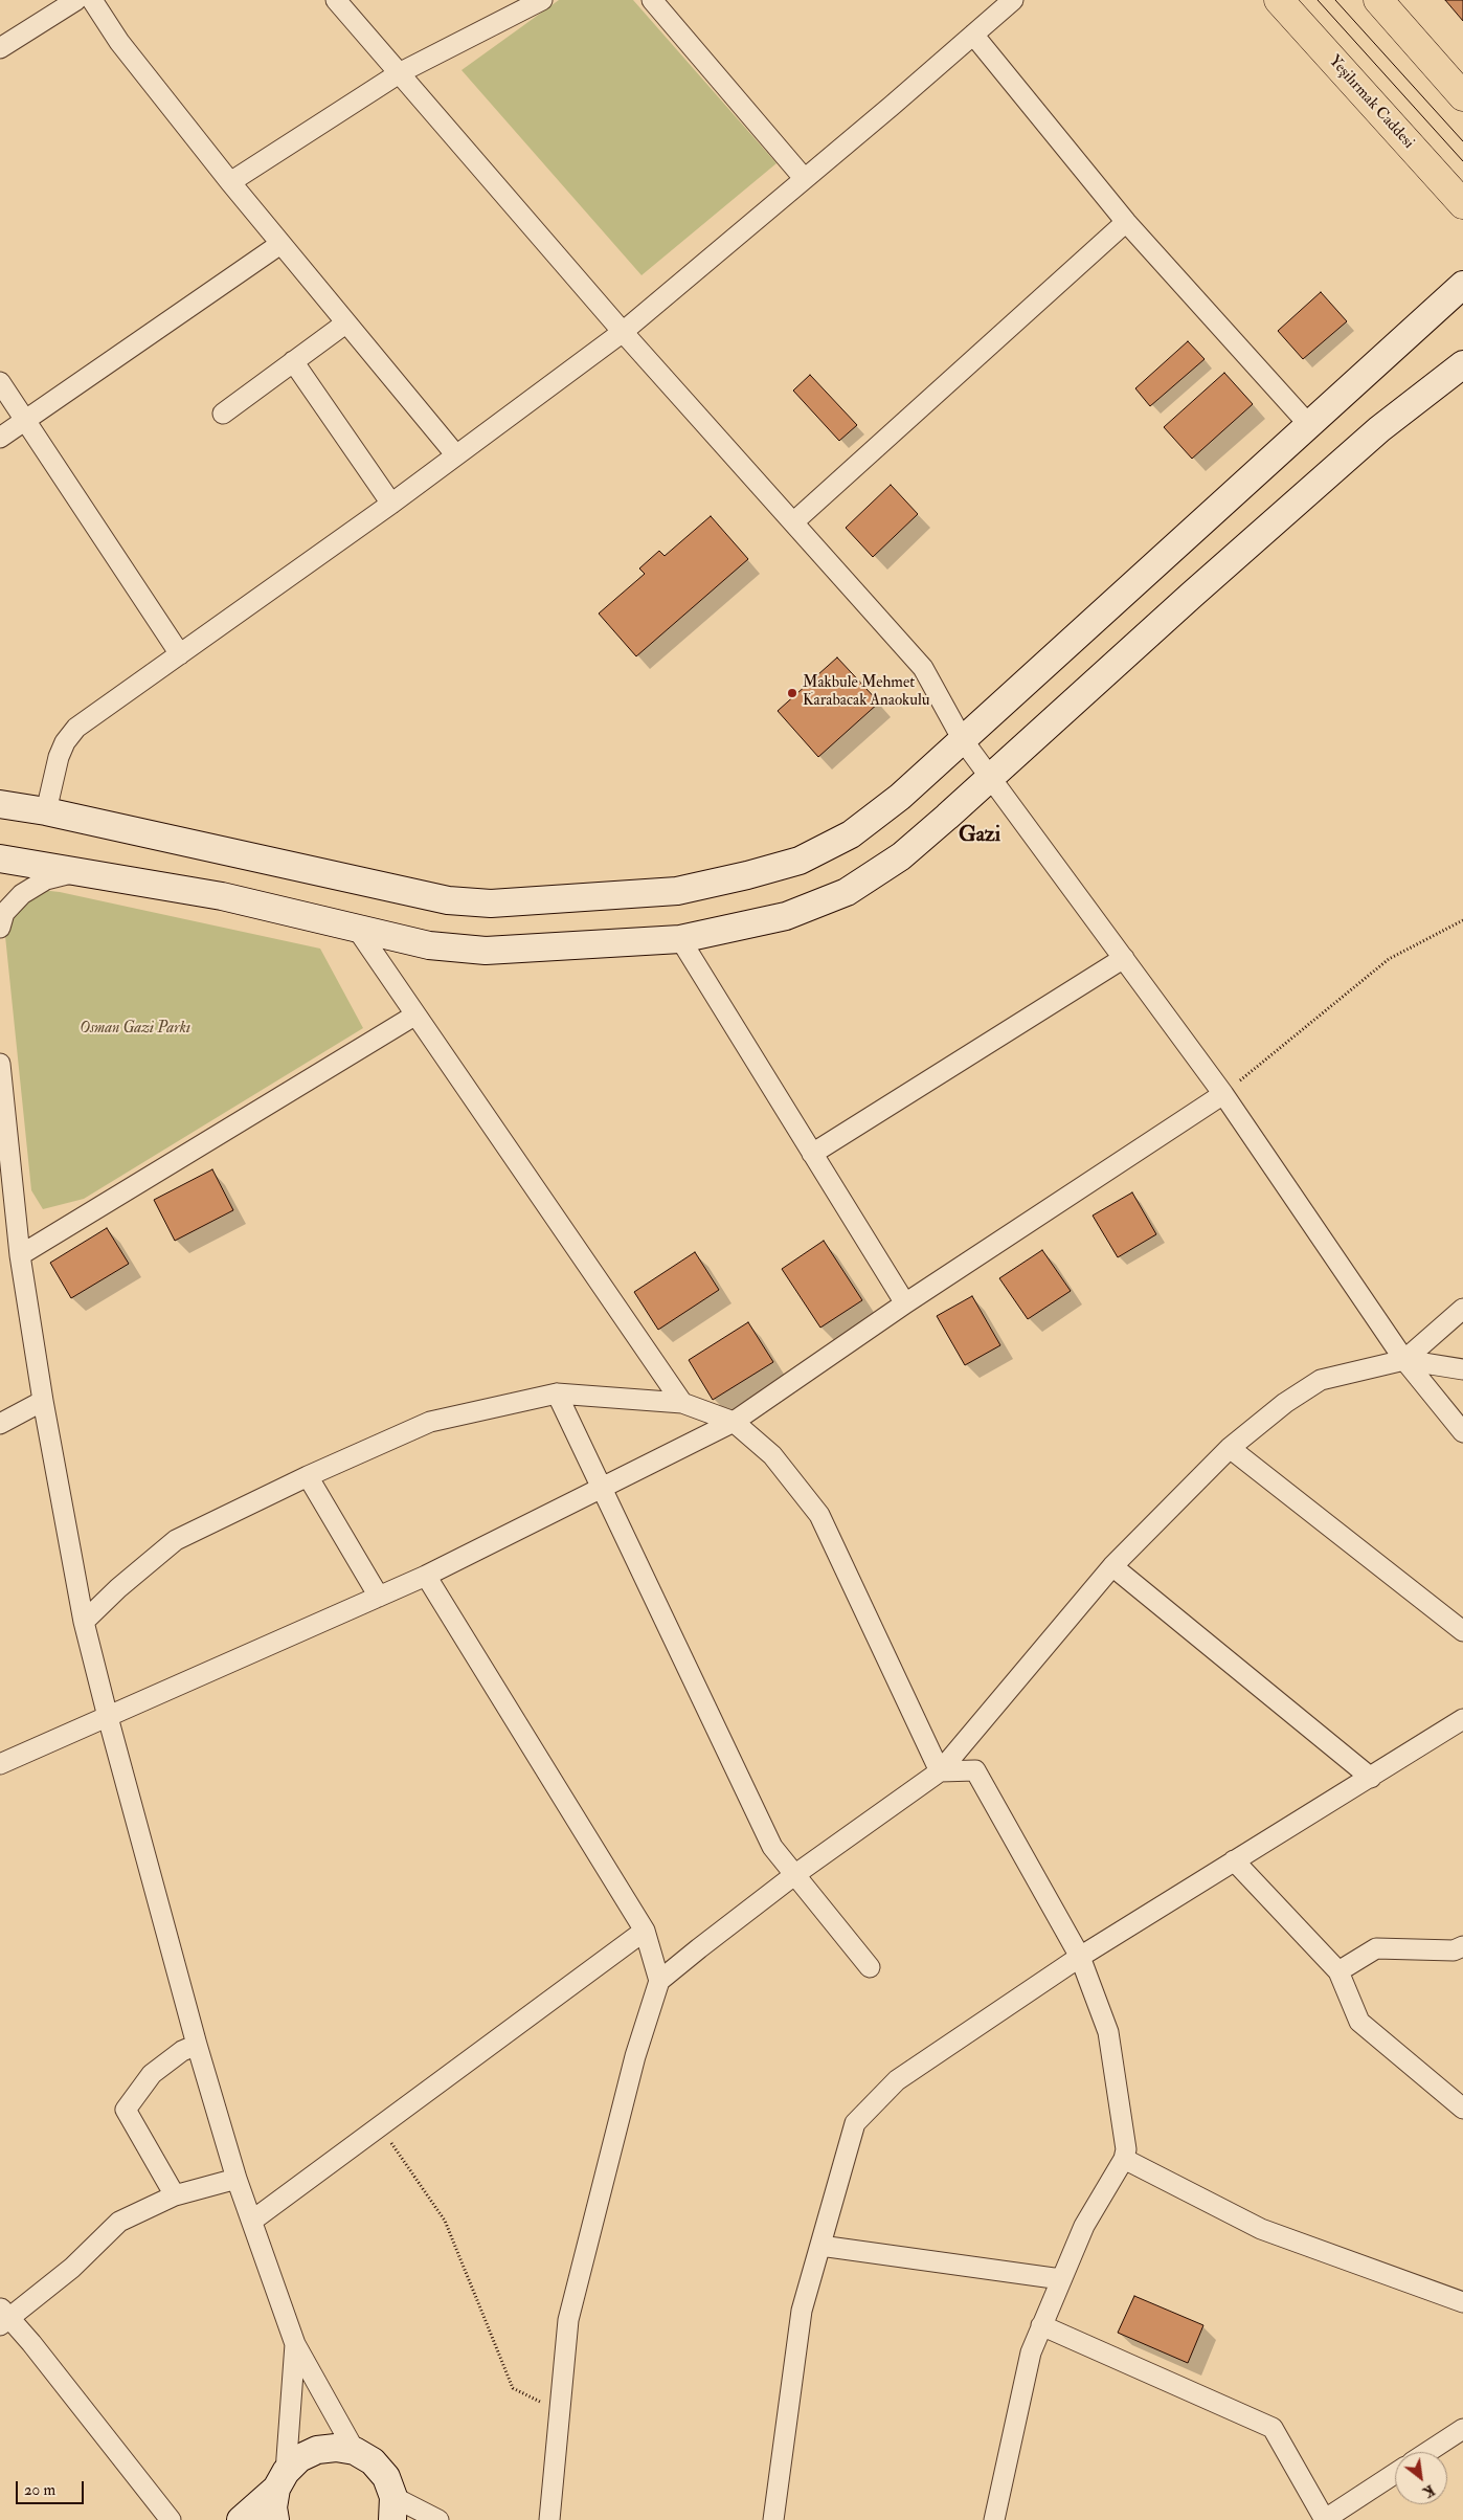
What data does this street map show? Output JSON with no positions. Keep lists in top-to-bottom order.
{
  "streets": {
    "main road": ["Yeşilırmak Caddesi"]
  },
  "districts": ["Gazi"],
  "parks": ["Osman Gazi Parkı"],
  "places": ["Makbule Mehmet Karabacak Anaokulu"],
  "scale_bar": "20 m",
  "north": "bottom right"
}
